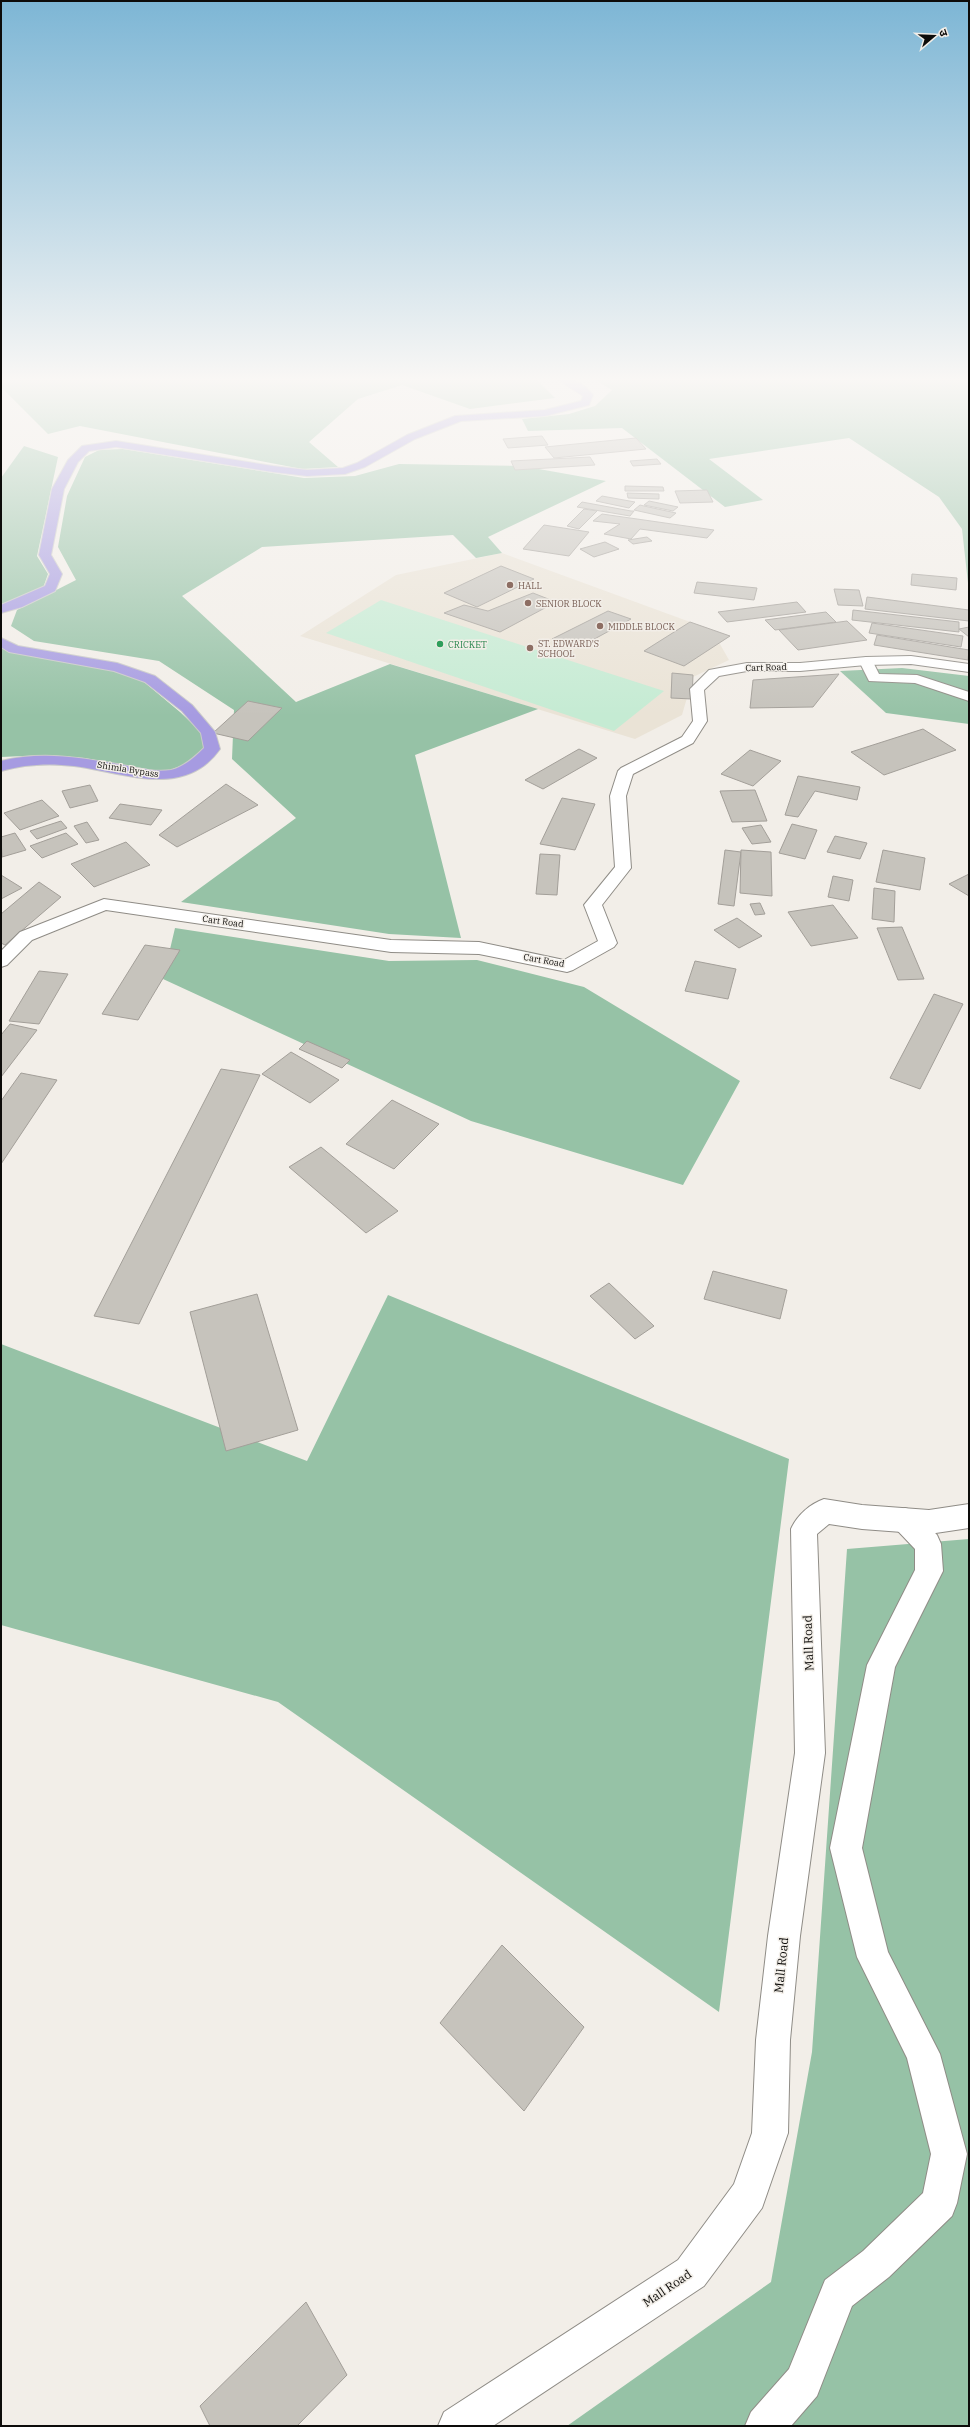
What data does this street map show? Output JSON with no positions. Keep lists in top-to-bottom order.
{
  "streets": {
    "highway": ["Shimla Bypass"],
    "main road": ["Cart Road", "Mall Road"]
  },
  "places": [
    "HALL",
    "SENIOR BLOCK",
    "MIDDLE BLOCK",
    "CRICKET",
    "ST. EDWARD'S SCHOOL"
  ],
  "north": "right"
}
